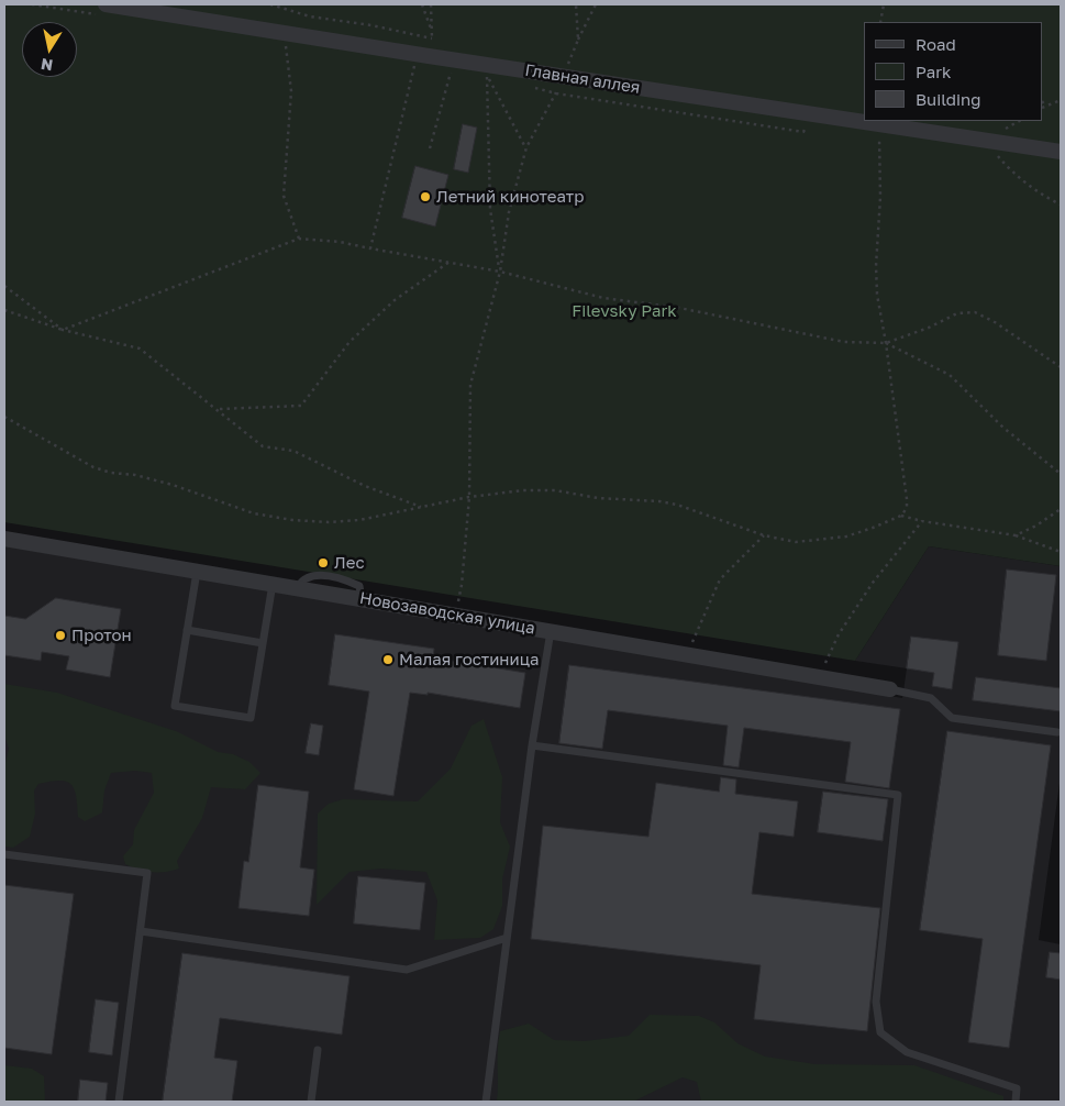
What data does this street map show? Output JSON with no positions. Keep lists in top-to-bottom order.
{
  "streets": {
    "street": ["Главная аллея", "Новозаводская улица"]
  },
  "parks": ["Filevsky Park"],
  "places": [
    "Летний кинотеатр",
    "Лес",
    "Протон",
    "Малая гостиница"
  ],
  "legend": ["Road", "Park", "Building"],
  "north": "bottom"
}
